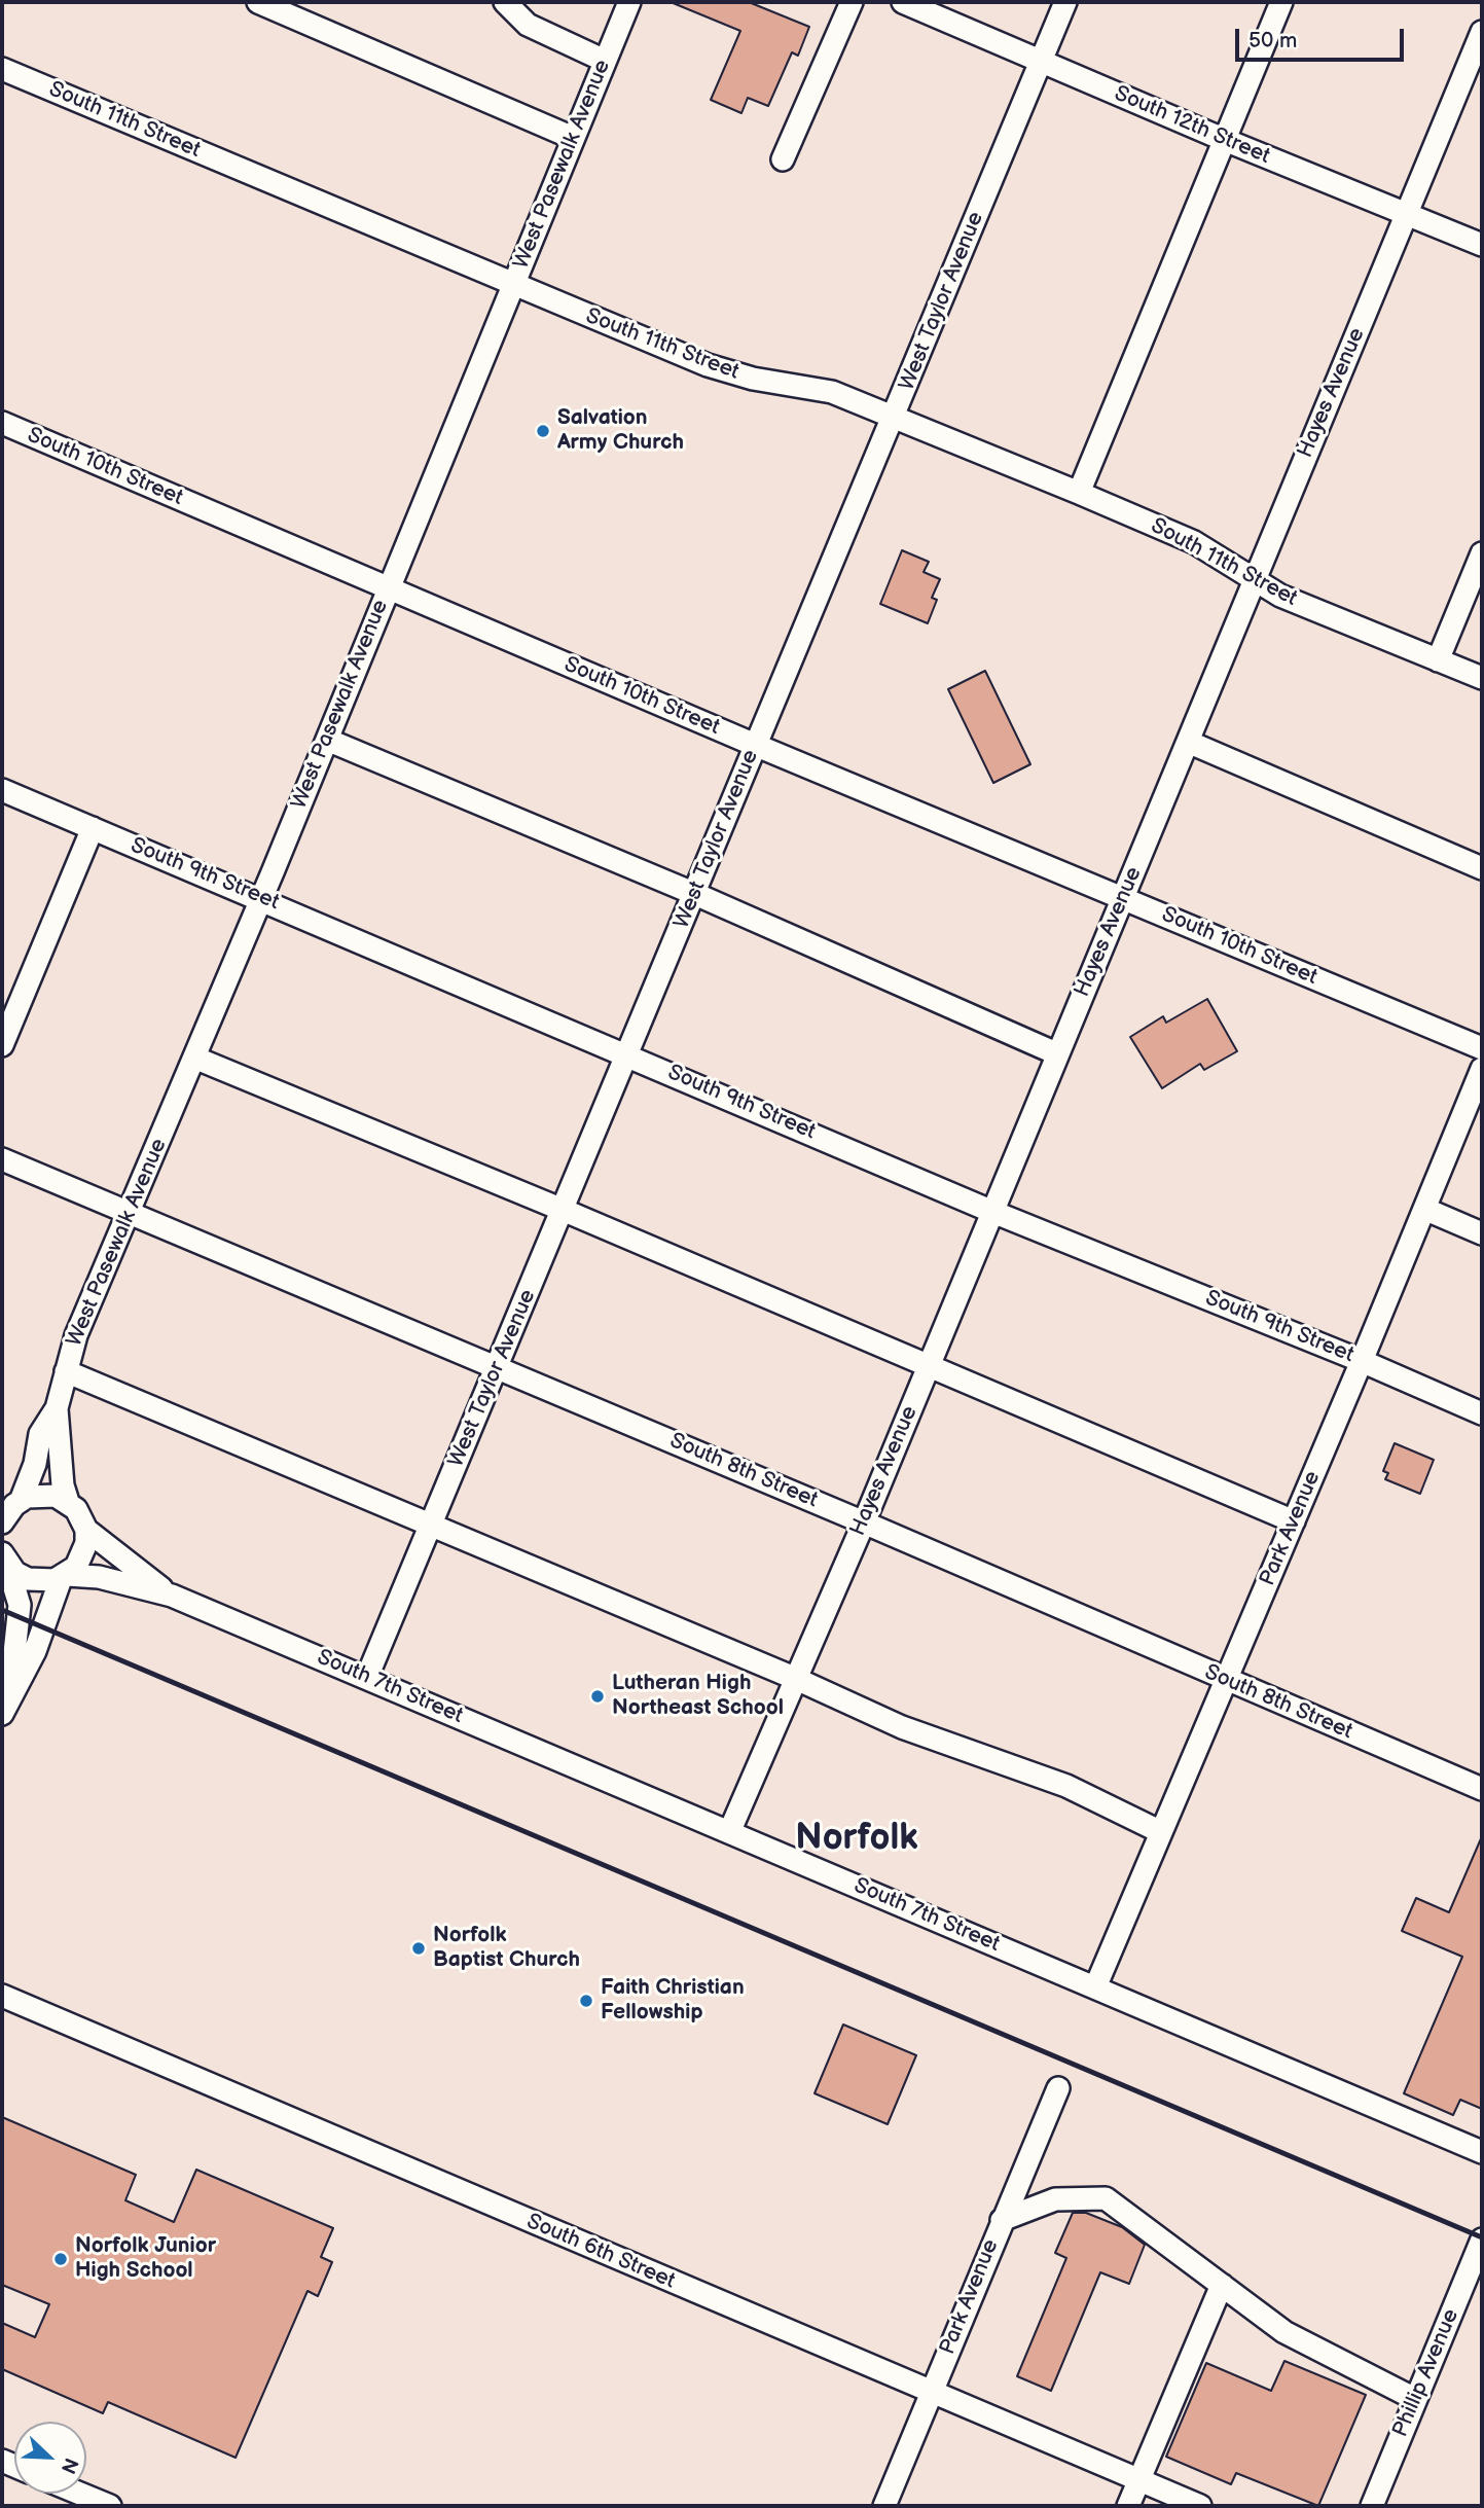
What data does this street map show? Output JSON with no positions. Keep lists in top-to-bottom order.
{
  "streets": {
    "street": [
      "South 11th Street",
      "South 12th Street",
      "West Pasewalk Avenue",
      "West Taylor Avenue",
      "Hayes Avenue",
      "South 10th Street",
      "South 9th Street",
      "South 8th Street",
      "Park Avenue",
      "South 7th Street",
      "South 6th Street",
      "Phillip Avenue"
    ]
  },
  "crossings": [
    ["South 11th Street", "West Pasewalk Avenue"],
    ["South 11th Street", "West Taylor Avenue"],
    ["South 11th Street", "Hayes Avenue"],
    ["South 12th Street", "West Taylor Avenue"],
    ["South 12th Street", "Hayes Avenue"],
    ["West Pasewalk Avenue", "South 10th Street"],
    ["West Pasewalk Avenue", "South 9th Street"],
    ["West Pasewalk Avenue", "South 8th Street"],
    ["West Pasewalk Avenue", "South 7th Street"],
    ["West Taylor Avenue", "South 10th Street"],
    ["West Taylor Avenue", "South 9th Street"],
    ["West Taylor Avenue", "South 8th Street"],
    ["West Taylor Avenue", "South 7th Street"],
    ["Hayes Avenue", "South 10th Street"],
    ["Hayes Avenue", "South 9th Street"],
    ["Hayes Avenue", "South 8th Street"],
    ["Hayes Avenue", "South 7th Street"],
    ["South 9th Street", "Park Avenue"],
    ["South 8th Street", "Park Avenue"],
    ["Park Avenue", "South 7th Street"],
    ["Park Avenue", "South 6th Street"]
  ],
  "districts": ["Norfolk"],
  "places": [
    "Salvation Army Church",
    "Lutheran High Northeast School",
    "Norfolk Baptist Church",
    "Faith Christian Fellowship",
    "Norfolk Junior High School"
  ],
  "scale_bar": "50 m",
  "north": "bottom right"
}
